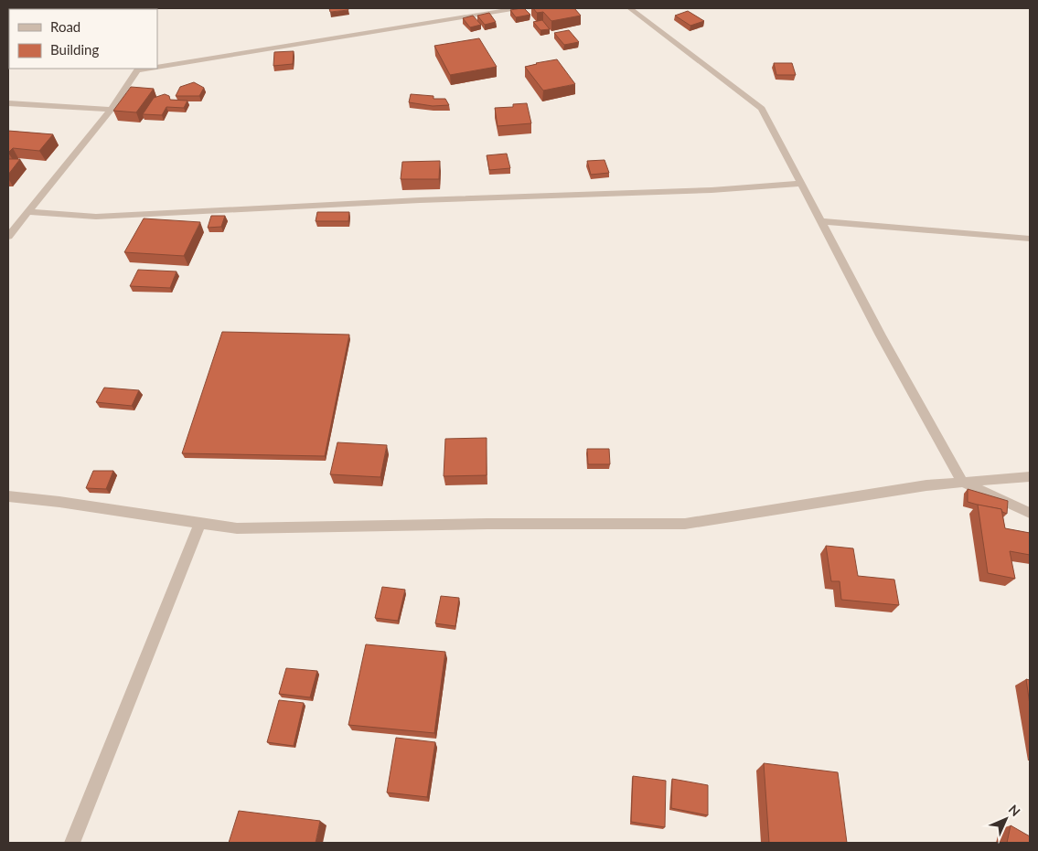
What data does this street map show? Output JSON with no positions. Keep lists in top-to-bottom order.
{
  "legend": ["Road", "Building"],
  "north": "top right"
}
